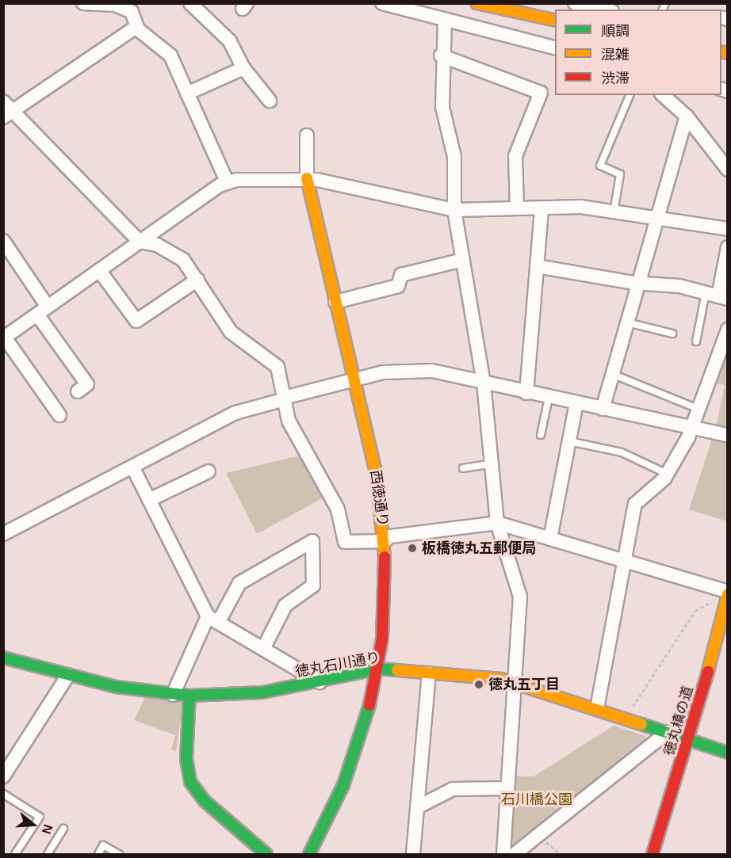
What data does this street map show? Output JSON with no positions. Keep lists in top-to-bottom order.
{
  "streets": {
    "main road": ["西徳通り", "徳丸石川通り", "徳丸槙の道"]
  },
  "crossings": [
    ["西徳通り", "徳丸石川通り"],
    ["徳丸石川通り", "徳丸槙の道"]
  ],
  "parks": ["石川橋公園"],
  "places": ["板橋徳丸五郵便局", "徳丸五丁目"],
  "legend": ["順調", "混雑", "渋滞"],
  "north": "right"
}
